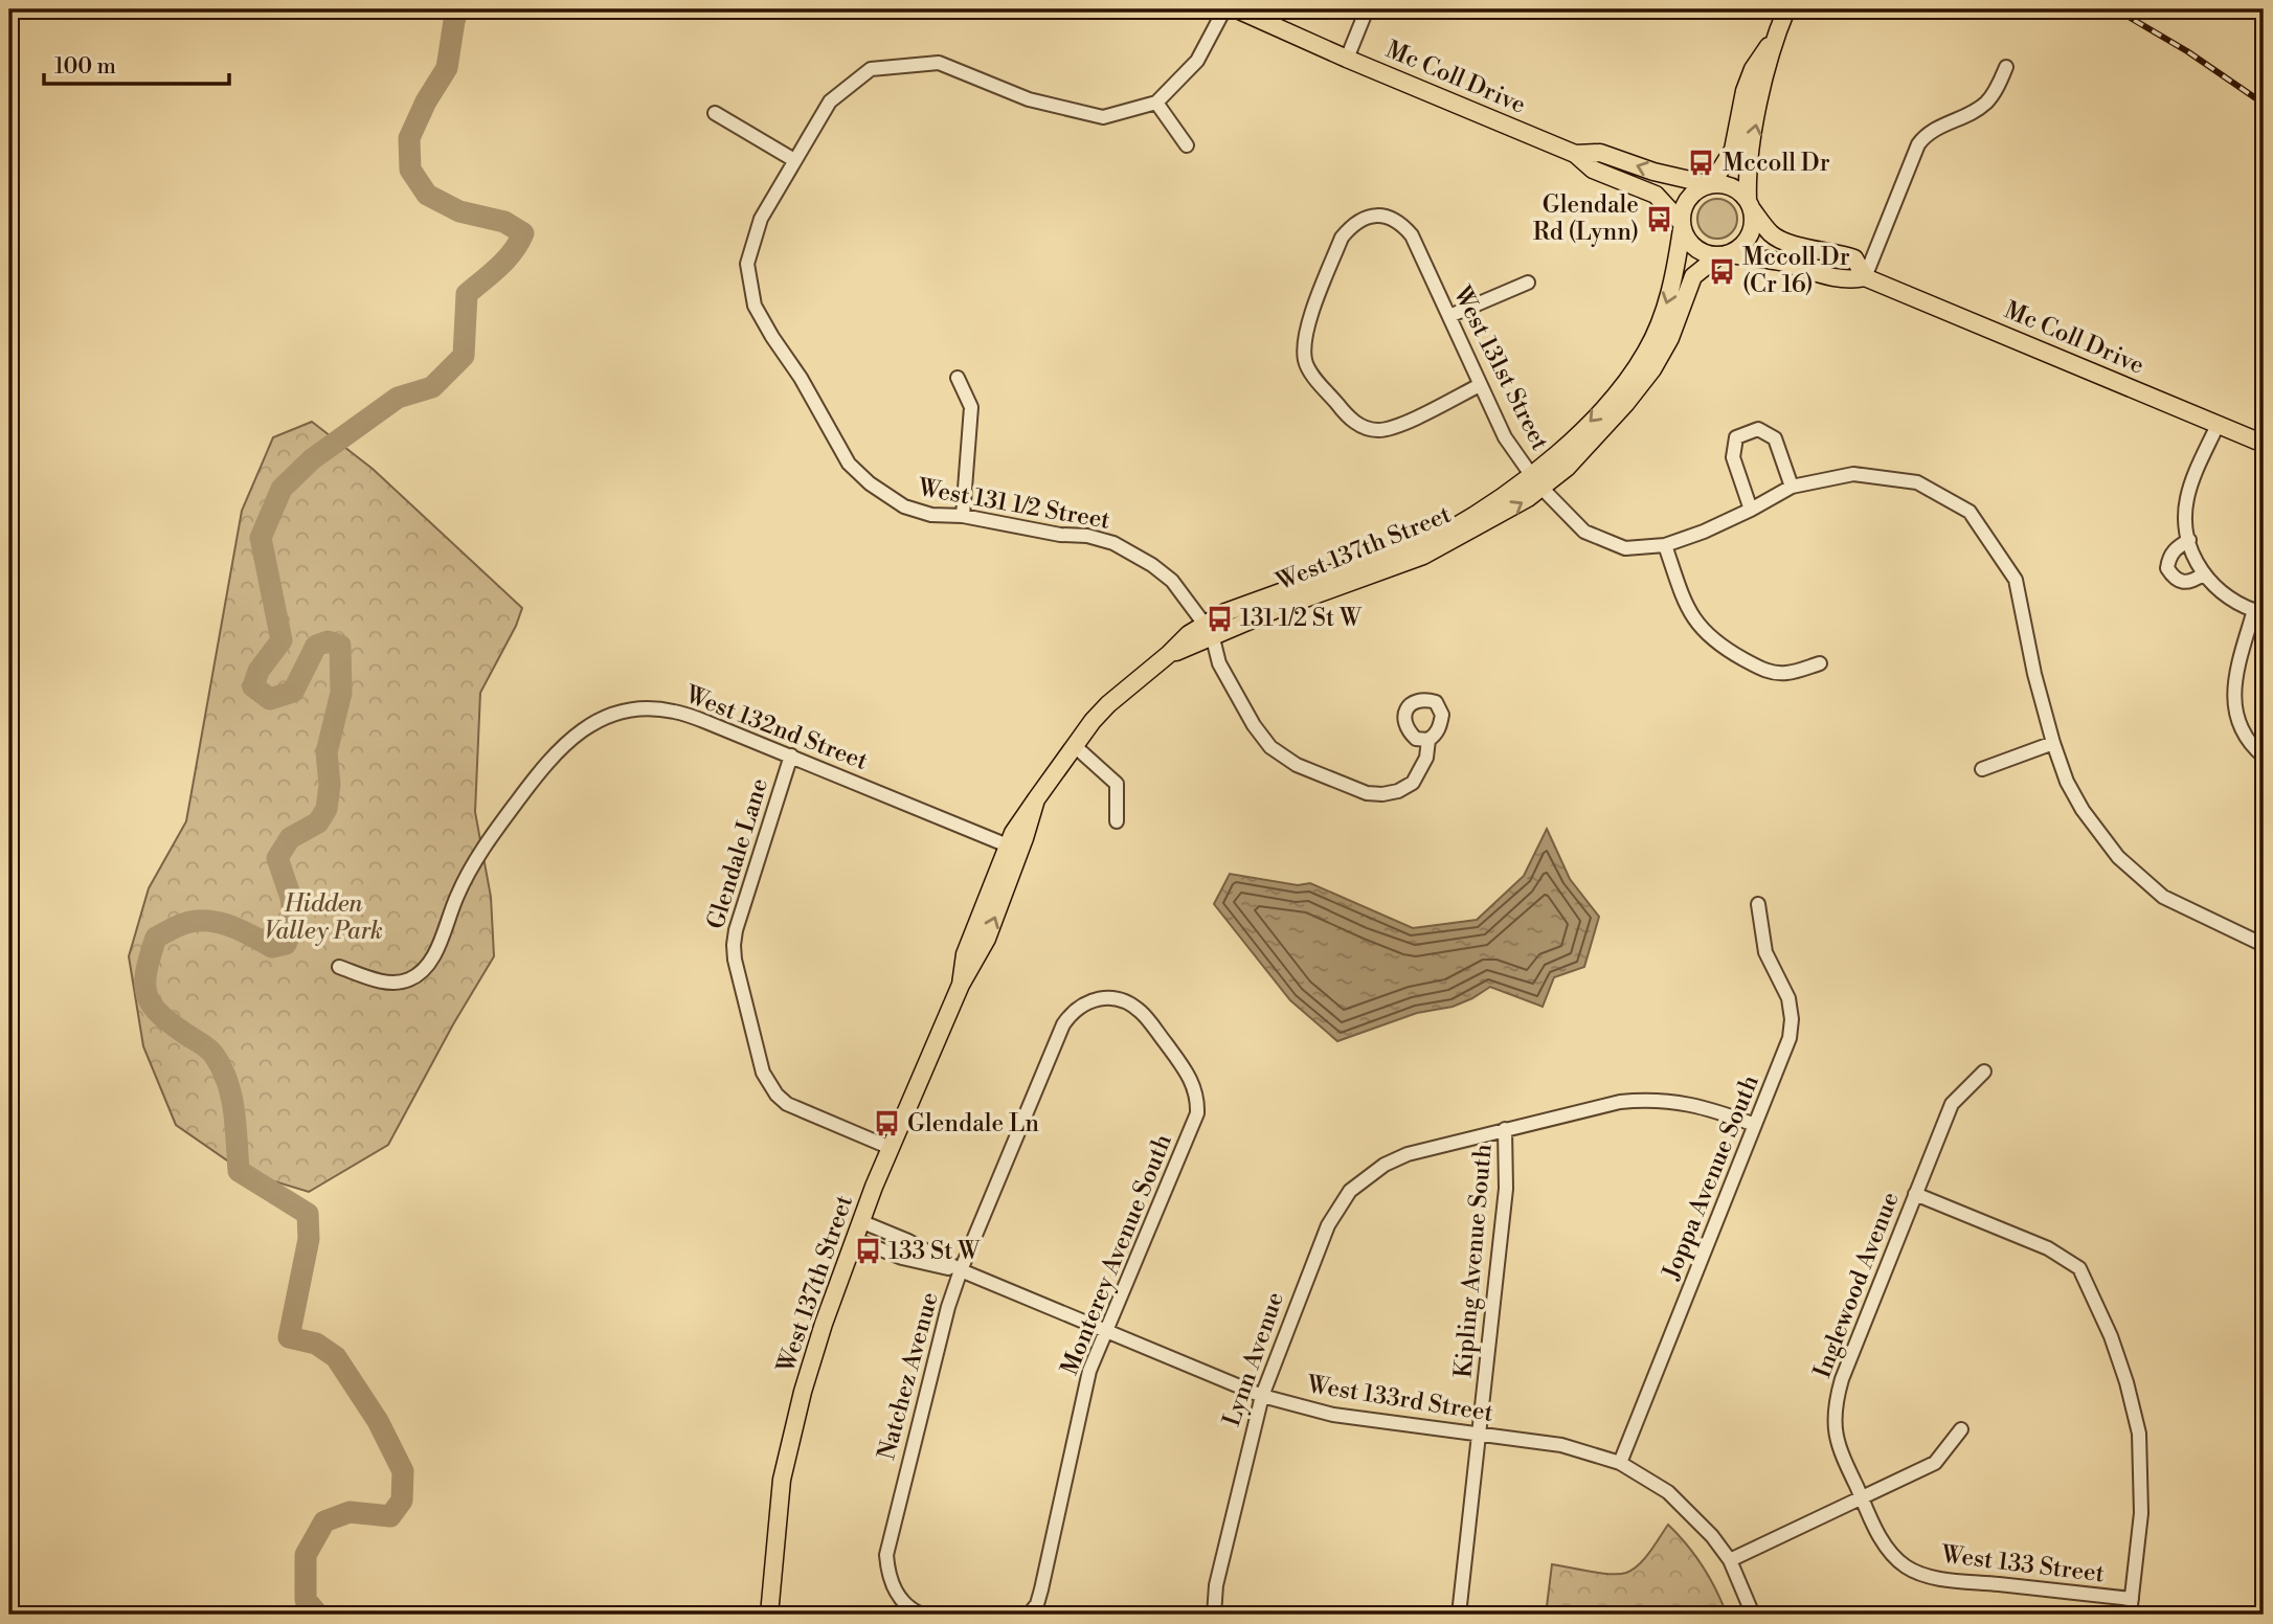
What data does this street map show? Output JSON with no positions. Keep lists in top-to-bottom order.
{
  "streets": {
    "main road": ["Mc Coll Drive", "West 137th Street"],
    "street": [
      "West 131st Street",
      "West 131 1/2 Street",
      "West 132nd Street",
      "Glendale Lane",
      "Joppa Avenue South",
      "Monterey Avenue South",
      "Kipling Avenue South",
      "Inglewood Avenue",
      "Lynn Avenue",
      "Natchez Avenue",
      "West 133rd Street",
      "West 133 Street"
    ]
  },
  "crossings": [
    ["West 131st Street", "West 137th Street"],
    ["West 131 1/2 Street", "West 137th Street"],
    ["West 137th Street", "West 132nd Street"],
    ["West 137th Street", "Glendale Lane"],
    ["West 137th Street", "West 133rd Street"],
    ["West 132nd Street", "Glendale Lane"],
    ["Joppa Avenue South", "West 133rd Street"],
    ["Monterey Avenue South", "Natchez Avenue"],
    ["Monterey Avenue South", "West 133rd Street"],
    ["Kipling Avenue South", "Lynn Avenue"],
    ["Kipling Avenue South", "West 133rd Street"],
    ["Inglewood Avenue", "West 133 Street"],
    ["Lynn Avenue", "West 133rd Street"],
    ["Natchez Avenue", "West 133rd Street"]
  ],
  "parks": ["Hidden Valley Park"],
  "places": {
    "bus stop": [
      "Mccoll Dr",
      "Glendale Rd (Lynn)",
      "Mccoll Dr (Cr 16)",
      "131 1/2 St W",
      "Glendale Ln",
      "133 St W"
    ]
  },
  "scale_bar": "100 m"
}
